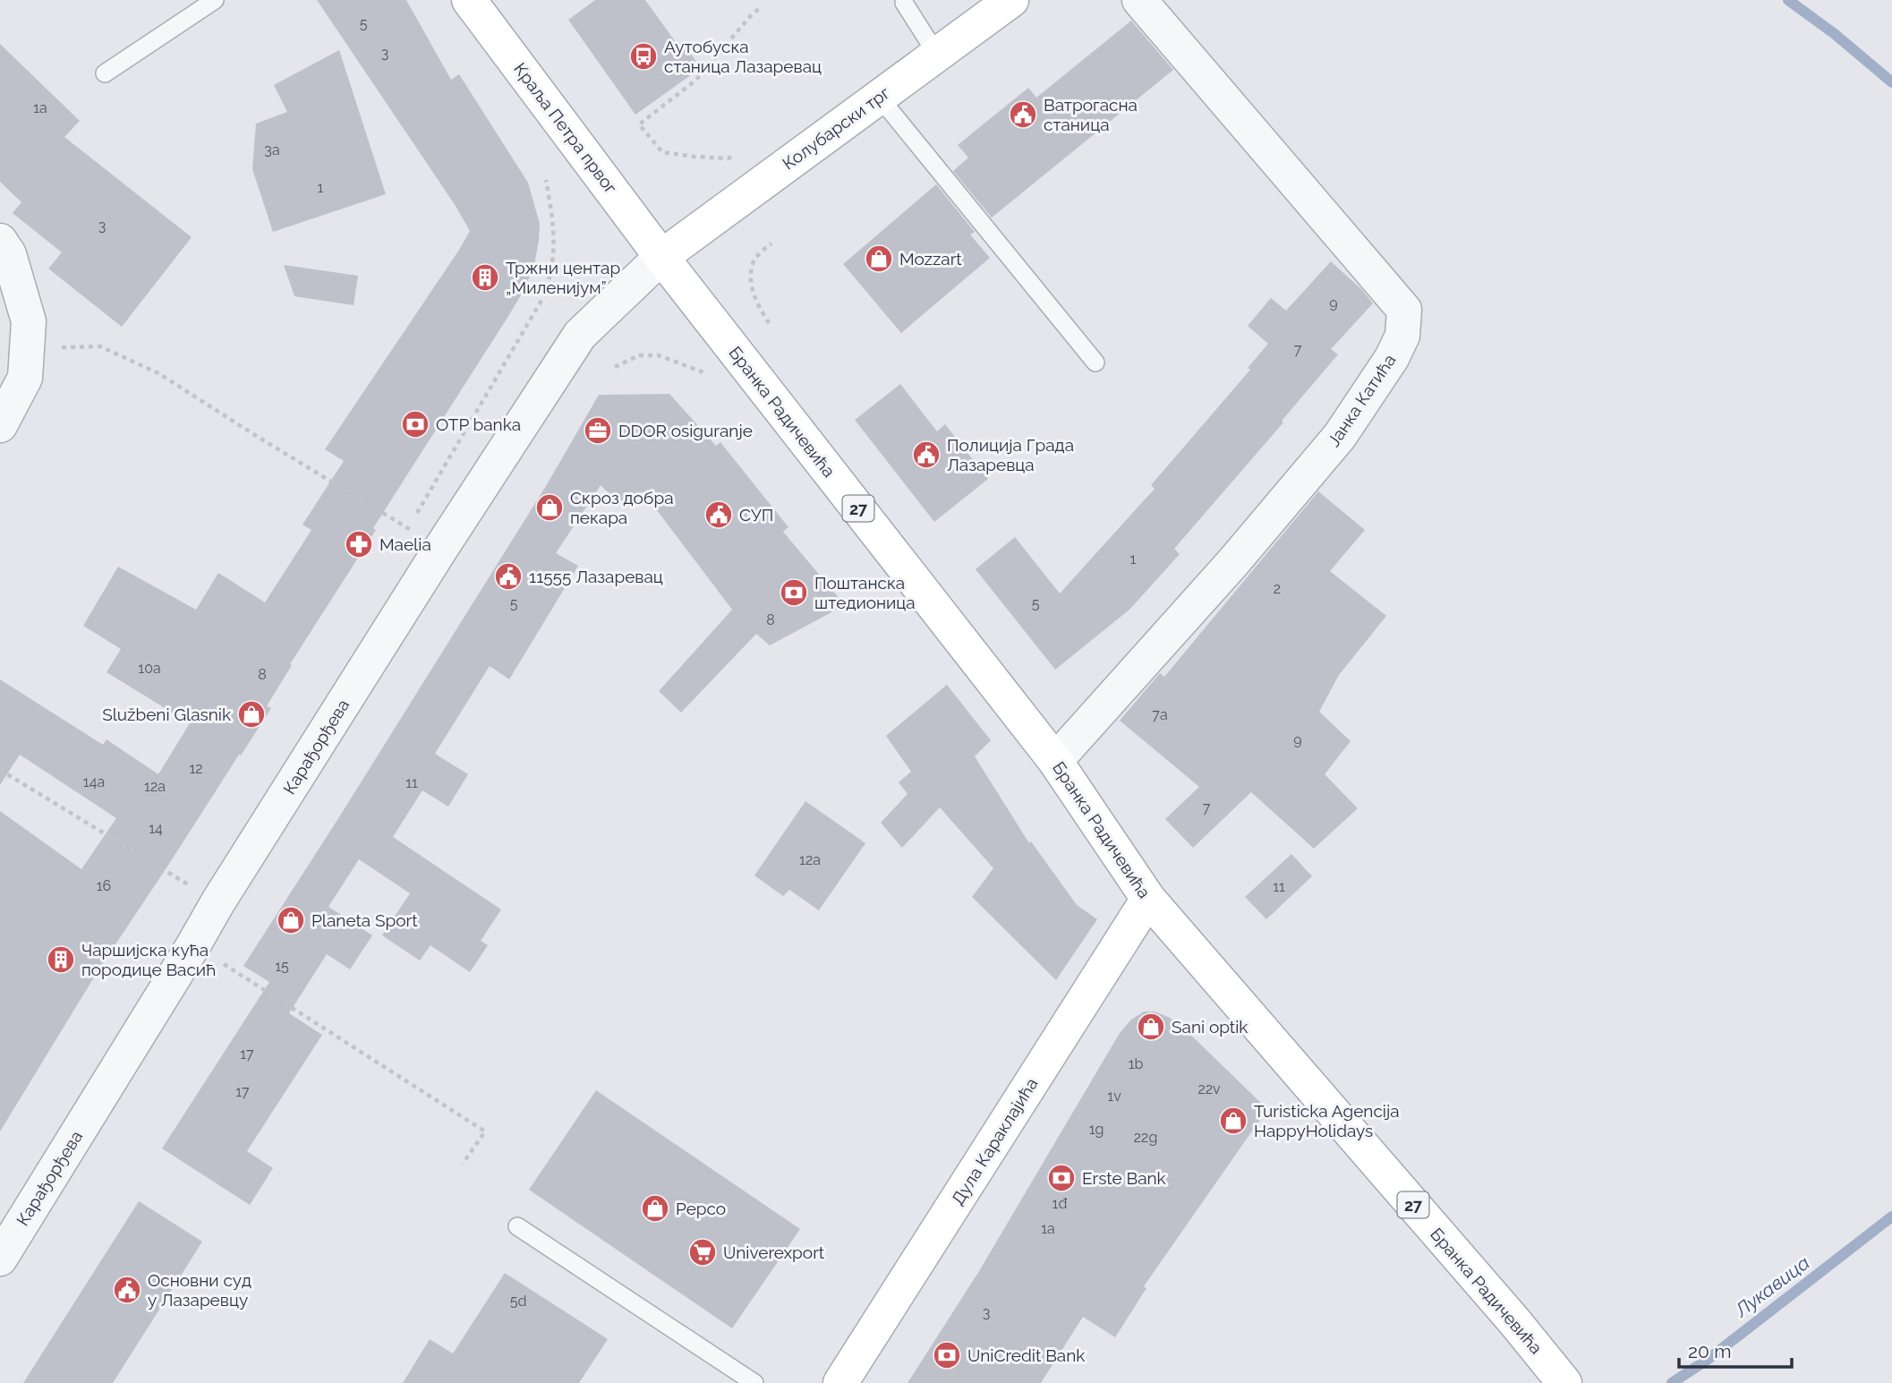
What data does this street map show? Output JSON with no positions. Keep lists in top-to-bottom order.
{
  "streets": {
    "main road": [
      "Краља Петра првог",
      "Колубарски трг",
      "Бранка Радичевића",
      "27",
      "Дула Караклајића"
    ],
    "street": ["Јанка Катића", "Карађорђева"]
  },
  "crossings": [
    ["Краља Петра првог", "Колубарски трг"],
    ["Краља Петра првог", "Бранка Радичевића"],
    ["Краља Петра првог", "Карађорђева"],
    ["Колубарски трг", "Бранка Радичевића"],
    ["Колубарски трг", "Карађорђева"],
    ["Јанка Катића", "Бранка Радичевића"],
    ["Бранка Радичевића", "Карађорђева"],
    ["Бранка Радичевића", "Дула Караклајића"]
  ],
  "water": ["Лукавица"],
  "places": {
    "bus stop": ["Аутобуска станица Лазаревац"],
    "public building": [
      "Ватрогасна станица",
      "Полиција Града Лазаревца",
      "СУП",
      "11555 Лазаревац",
      "Основни суд у Лазаревцу"
    ],
    "shop": [
      "Mozzart",
      "Скроз добра пекара",
      "Službeni Glasnik",
      "Planeta Sport",
      "Sani optik",
      "Turisticka Agencija HappyHolidays",
      "Pepco"
    ],
    "building": ["Тржни центар „Миленијум”", "Чаршијска кућа породице Васић"],
    "bank": [
      "OTP banka",
      "Поштанска штедионица",
      "Erste Bank",
      "UniCredit Bank"
    ],
    "office": ["DDOR osiguranje"],
    "pharmacy": ["Maelia"],
    "supermarket": ["Univerexport"]
  },
  "house_numbers": [
    "5",
    "3",
    "1a",
    "3a",
    "1",
    "3",
    "9",
    "7",
    "1",
    "2",
    "5",
    "5",
    "8",
    "10a",
    "8",
    "7a",
    "9",
    "12",
    "14a",
    "11",
    "12a",
    "7",
    "14",
    "12a",
    "16",
    "11",
    "15",
    "17",
    "1b",
    "22v",
    "17",
    "1v",
    "1g",
    "22g",
    "1đ",
    "1a",
    "5d",
    "3"
  ],
  "scale_bar": "20 m"
}
